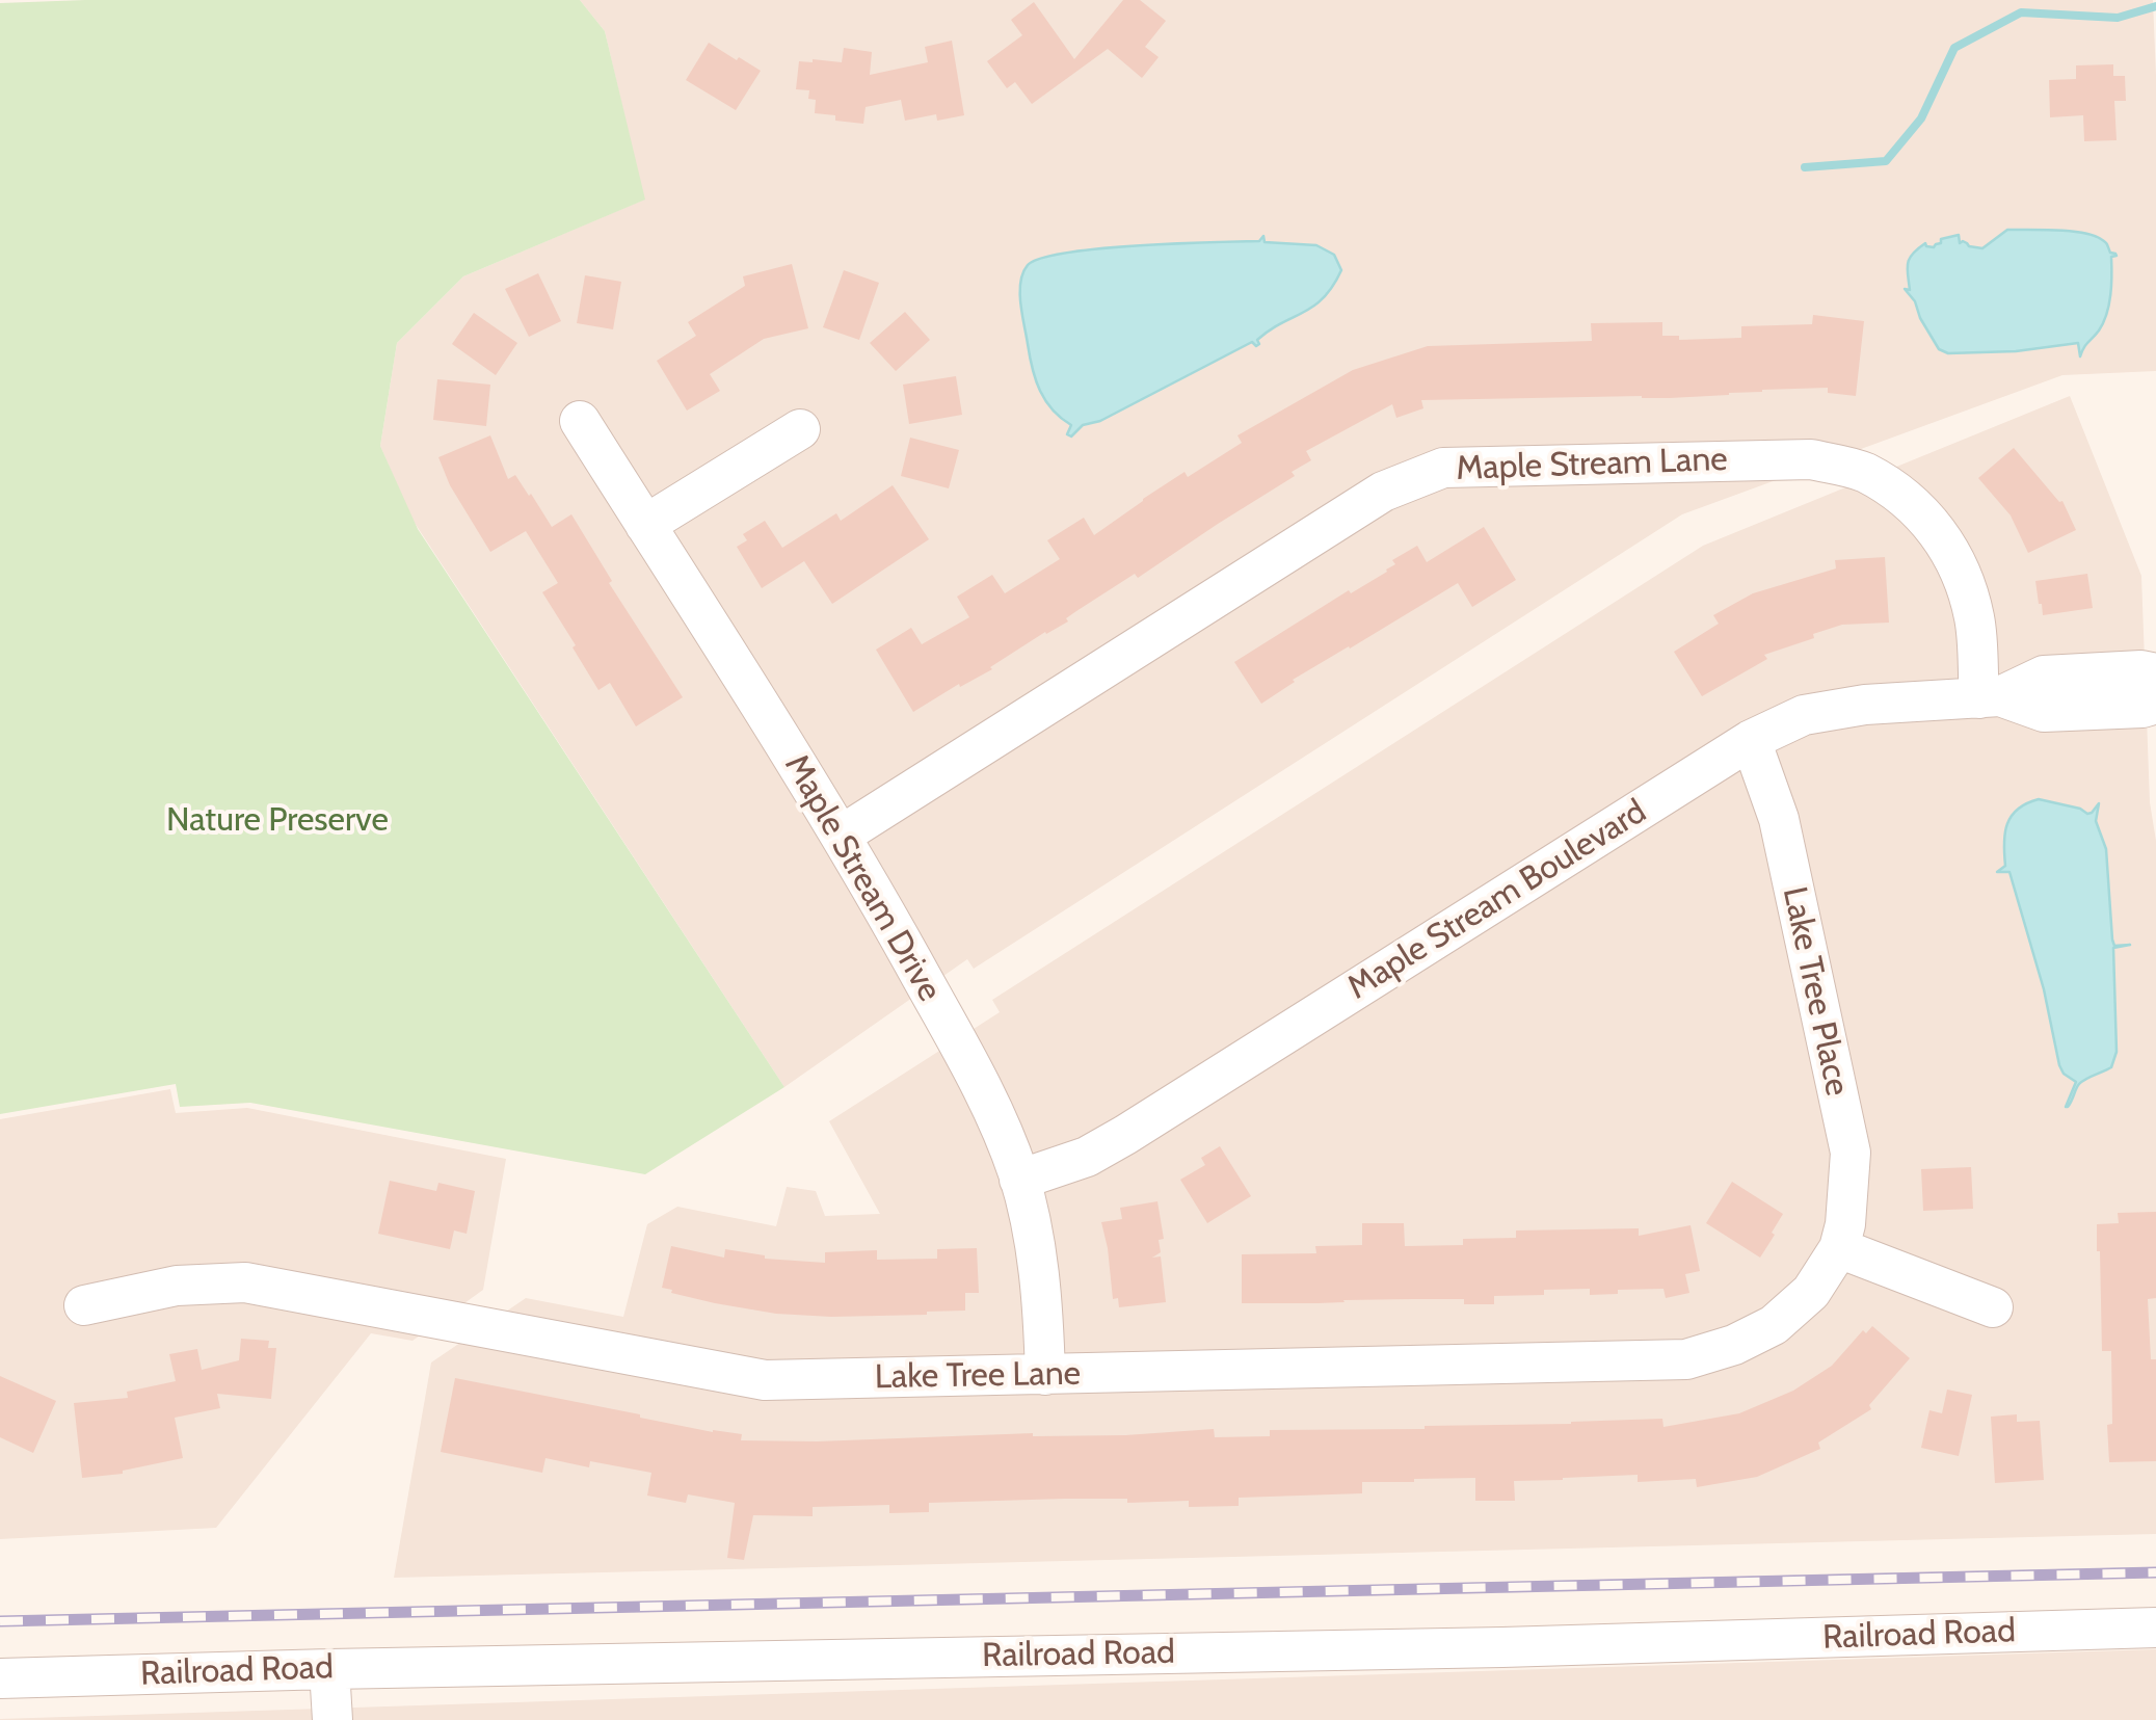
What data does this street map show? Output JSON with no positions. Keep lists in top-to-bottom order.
{
  "streets": {
    "street": [
      "Maple Stream Lane",
      "Maple Stream Drive",
      "Maple Stream Boulevard",
      "Lake Tree Place",
      "Lake Tree Lane",
      "Railroad Road"
    ]
  },
  "crossings": [
    ["Maple Stream Lane", "Maple Stream Drive"],
    ["Maple Stream Lane", "Maple Stream Boulevard"],
    ["Maple Stream Drive", "Maple Stream Boulevard"],
    ["Maple Stream Drive", "Lake Tree Lane"],
    ["Maple Stream Boulevard", "Lake Tree Place"],
    ["Lake Tree Place", "Lake Tree Lane"]
  ],
  "parks": ["Nature Preserve"]
}
